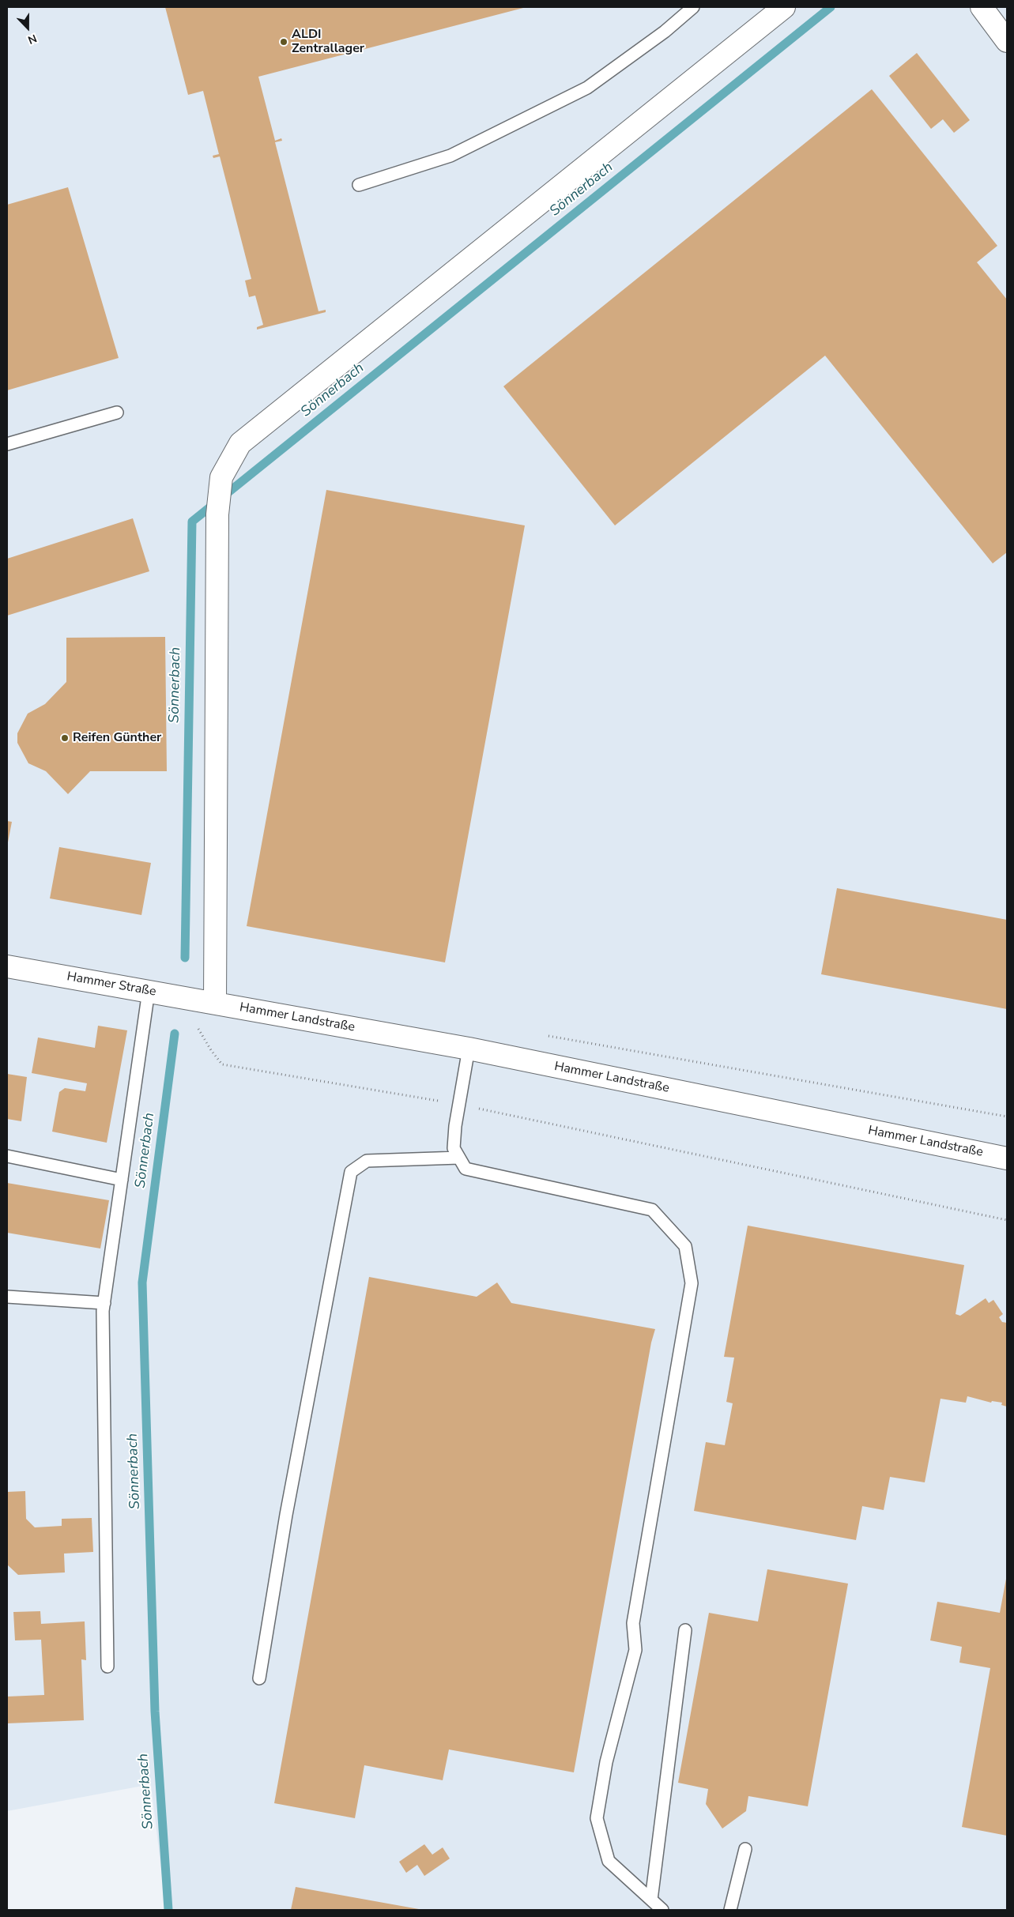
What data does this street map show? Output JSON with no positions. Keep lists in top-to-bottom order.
{
  "streets": {
    "street": ["Hammer Straße", "Hammer Landstraße"]
  },
  "crossings": [
    ["Hammer Straße", "Hammer Landstraße"]
  ],
  "water": ["Sönnerbach"],
  "places": ["ALDI Zentrallager", "Reifen Günther"],
  "north": "bottom"
}
